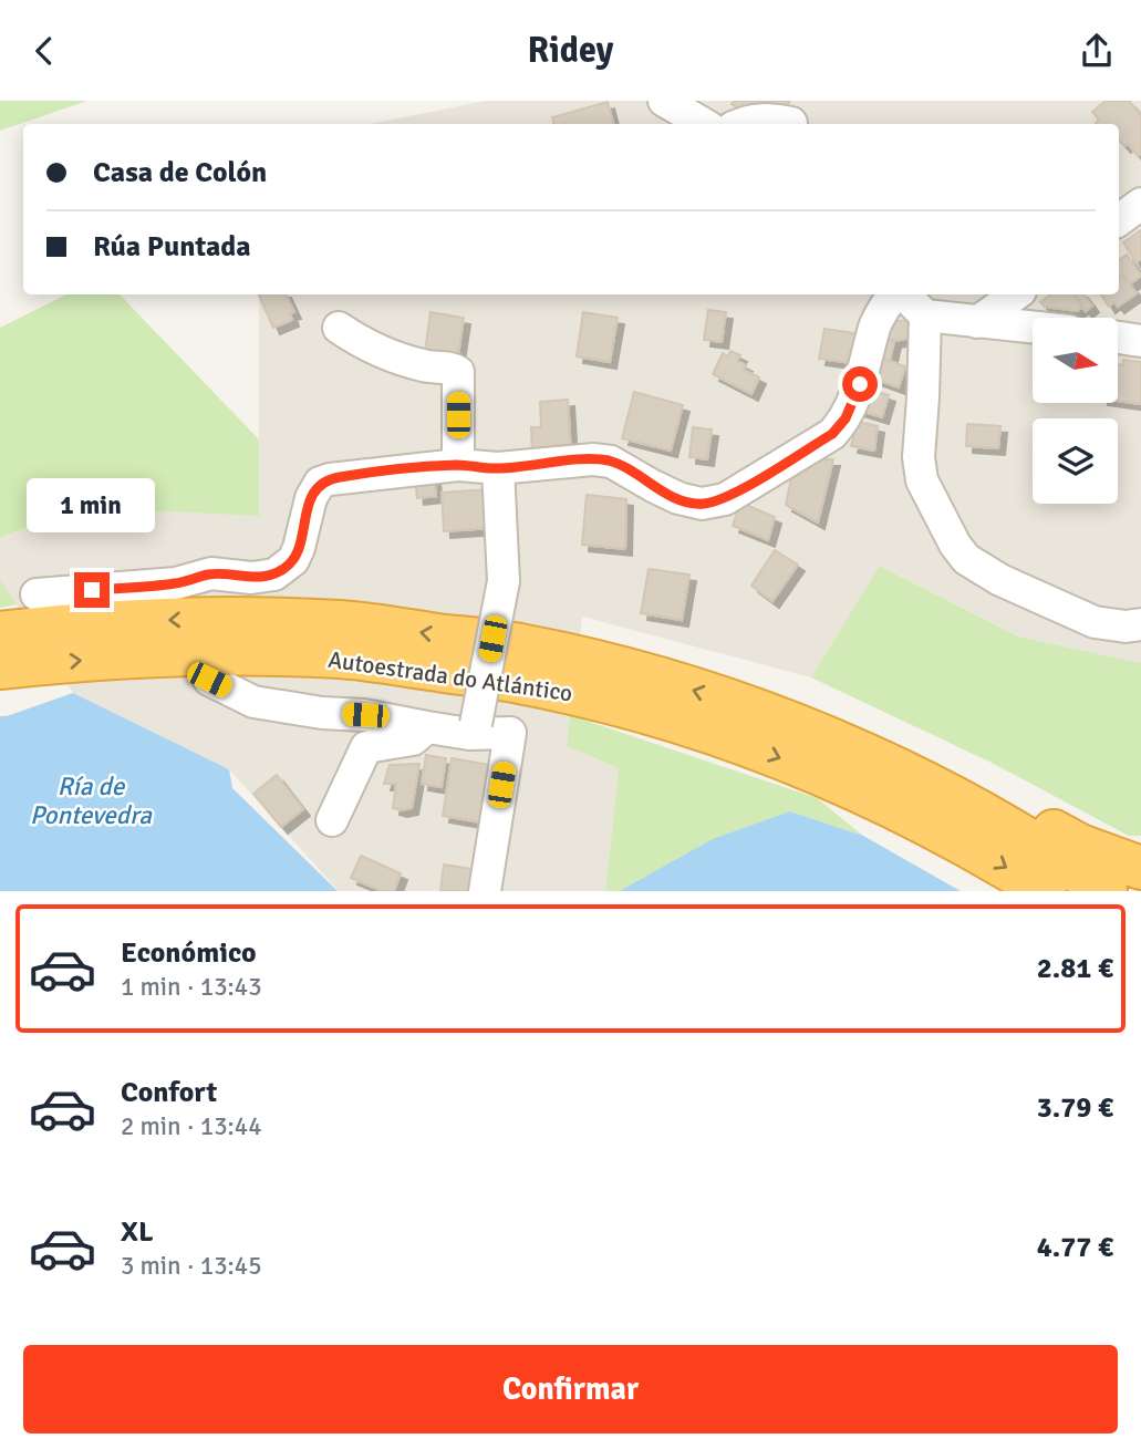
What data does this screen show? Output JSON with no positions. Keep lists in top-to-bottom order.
{
  "streets": {
    "highway": ["Autoestrada do Atlántico"]
  },
  "water": ["Ría de Pontevedra"],
  "north": "right",
  "page": {
    "header": "Ridey",
    "banner": ["Casa de Colón", "Rúa Puntada"],
    "bubble": "1 min",
    "list": [
      {
        "name": "Económico",
        "note": "1 min · 13:43",
        "value": "2.81 €"
      },
      {
        "name": "Confort",
        "note": "2 min · 13:44",
        "value": "3.79 €"
      },
      {
        "name": "XL",
        "note": "3 min · 13:45",
        "value": "4.77 €"
      }
    ],
    "buttons": "Confirmar"
  }
}
